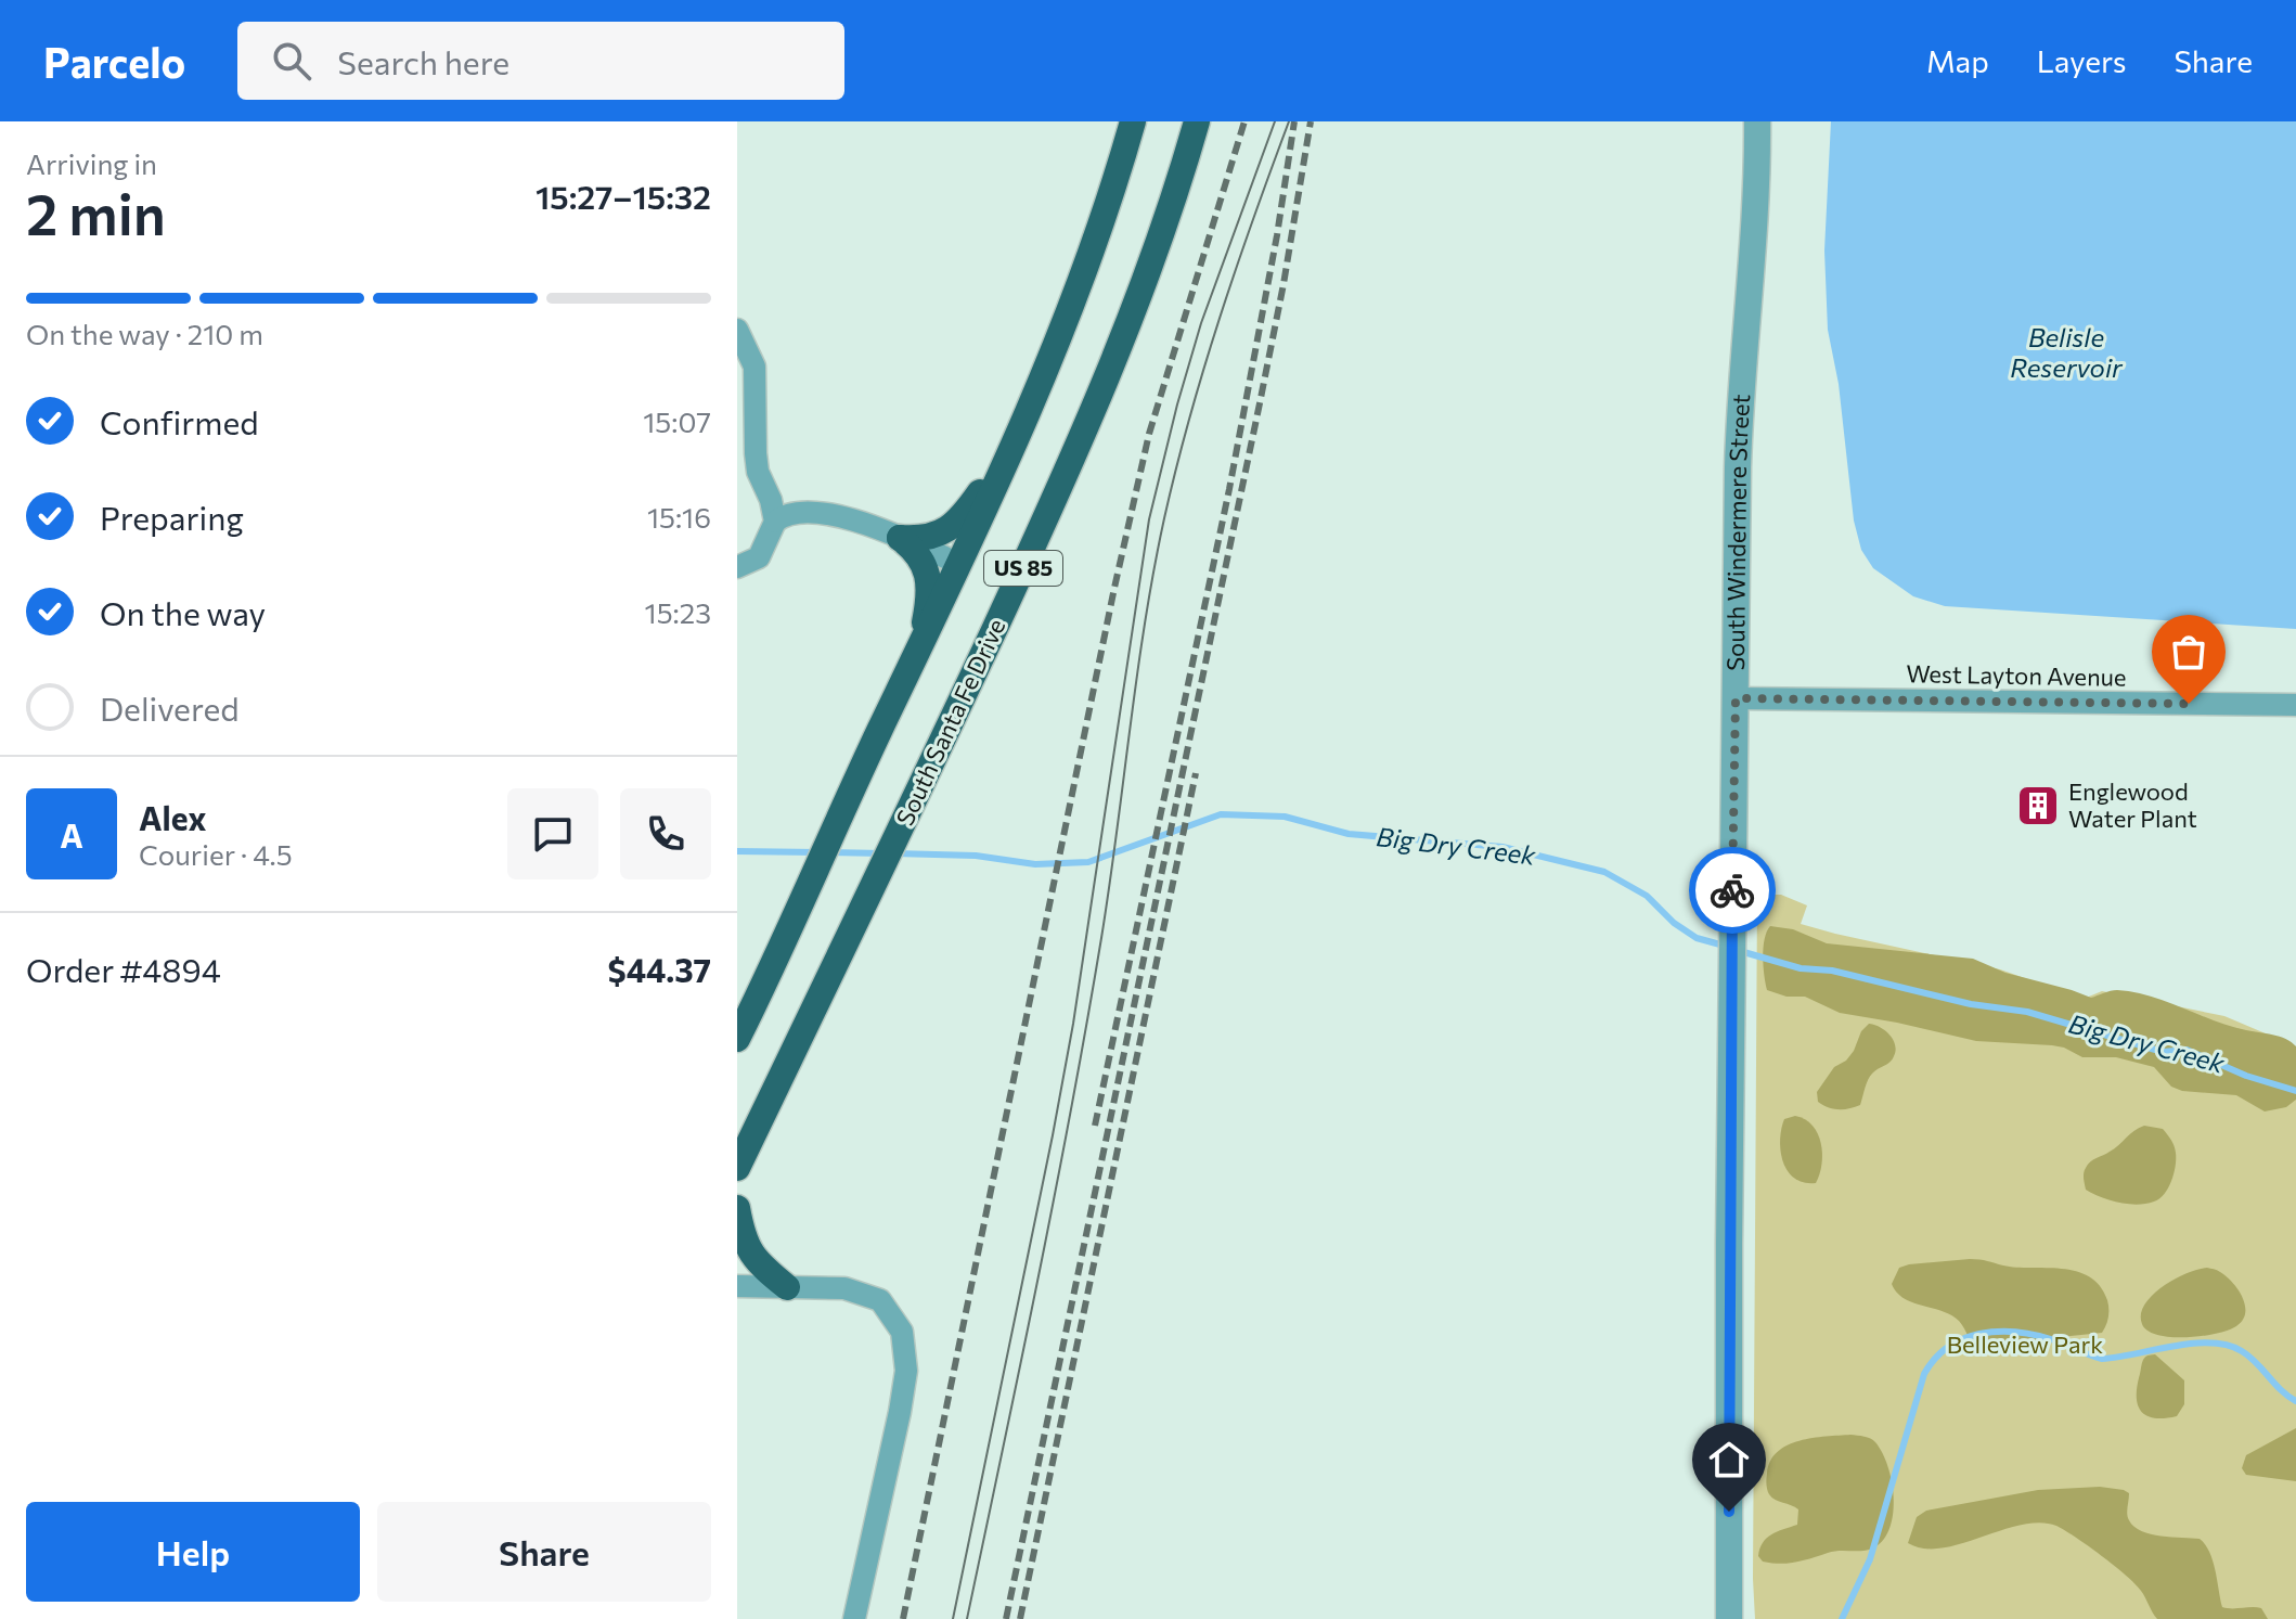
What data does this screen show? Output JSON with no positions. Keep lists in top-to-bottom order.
{
  "streets": {
    "highway": ["US 85", "South Santa Fe Drive"],
    "street": ["South Windermere Street", "West Layton Avenue"]
  },
  "crossings": [
    ["South Windermere Street", "West Layton Avenue"]
  ],
  "water": ["Belisle Reservoir", "Big Dry Creek"],
  "parks": ["Belleview Park"],
  "places": {
    "building": ["Englewood Water Plant"]
  },
  "page": {
    "header": "Parcelo",
    "search": "Search here",
    "nav": ["Map", "Layers", "Share"],
    "heading": ["2 min", "Arriving in", "15:27–15:32"],
    "panel": [
      "Alex",
      "Courier · 4.5",
      "Order #4894",
      "$44.37"
    ],
    "bar": "On the way · 210 m",
    "list": [
      ["Confirmed", "15:07"],
      ["Preparing", "15:16"],
      ["On the way", "15:23"],
      "Delivered"
    ],
    "round": "A",
    "buttons": ["Help", "Share"]
  }
}
